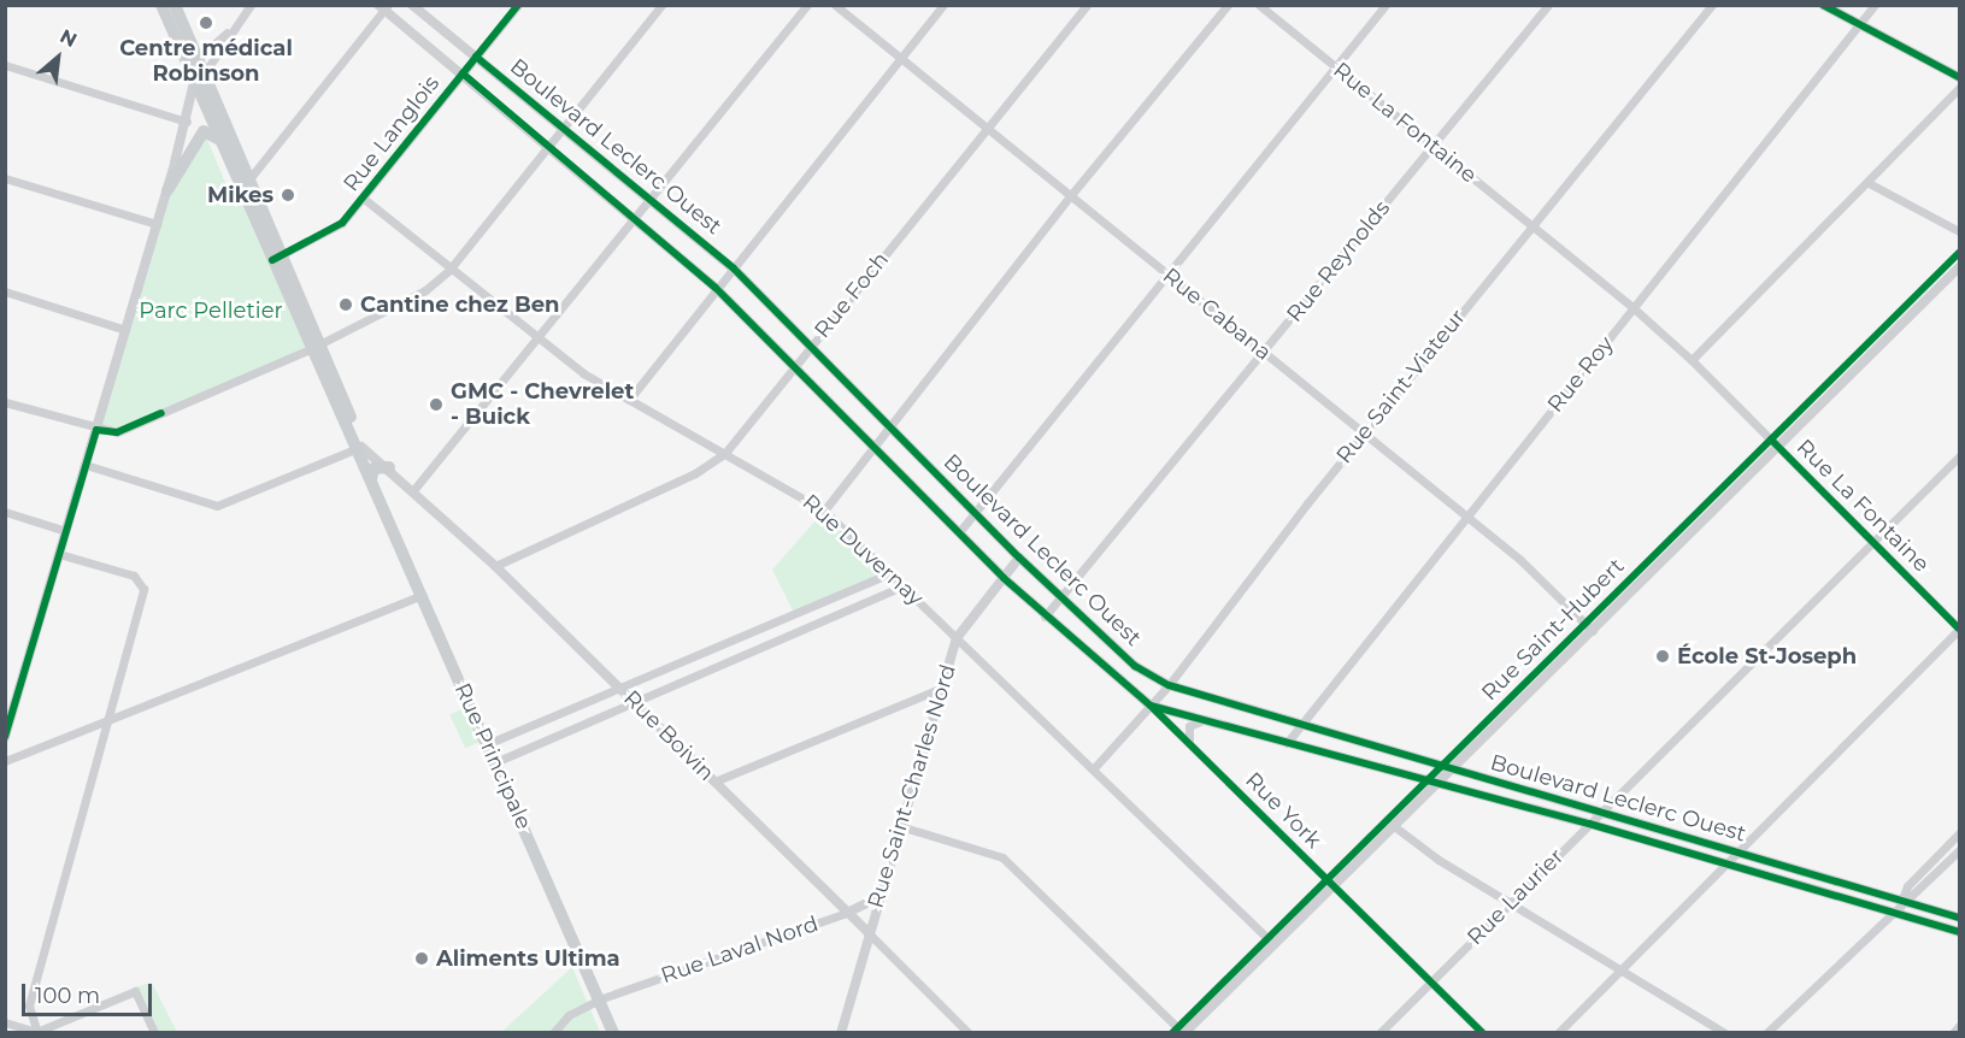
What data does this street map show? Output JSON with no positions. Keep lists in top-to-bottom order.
{
  "streets": {
    "main road": ["Rue Principale"],
    "street": [
      "Rue La Fontaine",
      "Rue Langlois",
      "Boulevard Leclerc Ouest",
      "Rue Reynolds",
      "Rue Foch",
      "Rue Cabana",
      "Rue Roy",
      "Rue Saint-Viateur",
      "Rue Duvernay",
      "Rue Saint-Hubert",
      "Rue Boivin",
      "Rue Saint-Charles Nord",
      "Rue York",
      "Rue Laurier",
      "Rue Laval Nord"
    ]
  },
  "crossings": [
    ["Rue La Fontaine", "Rue Reynolds"],
    ["Rue La Fontaine", "Rue Roy"],
    ["Rue La Fontaine", "Rue Saint-Viateur"],
    ["Rue La Fontaine", "Rue Saint-Hubert"],
    ["Rue La Fontaine", "Rue Laurier"],
    ["Rue Langlois", "Boulevard Leclerc Ouest"],
    ["Rue Langlois", "Rue Duvernay"],
    ["Rue Langlois", "Rue Principale"],
    ["Boulevard Leclerc Ouest", "Rue Reynolds"],
    ["Boulevard Leclerc Ouest", "Rue Foch"],
    ["Boulevard Leclerc Ouest", "Rue Roy"],
    ["Boulevard Leclerc Ouest", "Rue Saint-Viateur"],
    ["Boulevard Leclerc Ouest", "Rue Saint-Hubert"],
    ["Boulevard Leclerc Ouest", "Rue Saint-Charles Nord"],
    ["Boulevard Leclerc Ouest", "Rue York"],
    ["Boulevard Leclerc Ouest", "Rue Laurier"],
    ["Rue Reynolds", "Rue Cabana"],
    ["Rue Foch", "Rue Cabana"],
    ["Rue Foch", "Rue Duvernay"],
    ["Rue Foch", "Rue Boivin"],
    ["Rue Cabana", "Rue Roy"],
    ["Rue Cabana", "Rue Saint-Viateur"],
    ["Rue Cabana", "Rue Saint-Hubert"],
    ["Rue Saint-Viateur", "Rue Duvernay"],
    ["Rue Saint-Viateur", "Rue York"],
    ["Rue Duvernay", "Rue Saint-Hubert"],
    ["Rue Duvernay", "Rue Saint-Charles Nord"],
    ["Rue Saint-Hubert", "Rue York"],
    ["Rue Boivin", "Rue Principale"],
    ["Rue Boivin", "Rue Saint-Charles Nord"],
    ["Rue Boivin", "Rue Laval Nord"],
    ["Rue Principale", "Rue Laval Nord"],
    ["Rue Saint-Charles Nord", "Rue Laval Nord"],
    ["Rue York", "Rue Laurier"]
  ],
  "parks": ["Parc Pelletier"],
  "places": [
    "Centre médical Robinson",
    "Mikes",
    "Cantine chez Ben",
    "GMC - Chevrelet - Buick",
    "École St-Joseph",
    "Aliments Ultima"
  ],
  "scale_bar": "100 m",
  "north": "top right"
}
